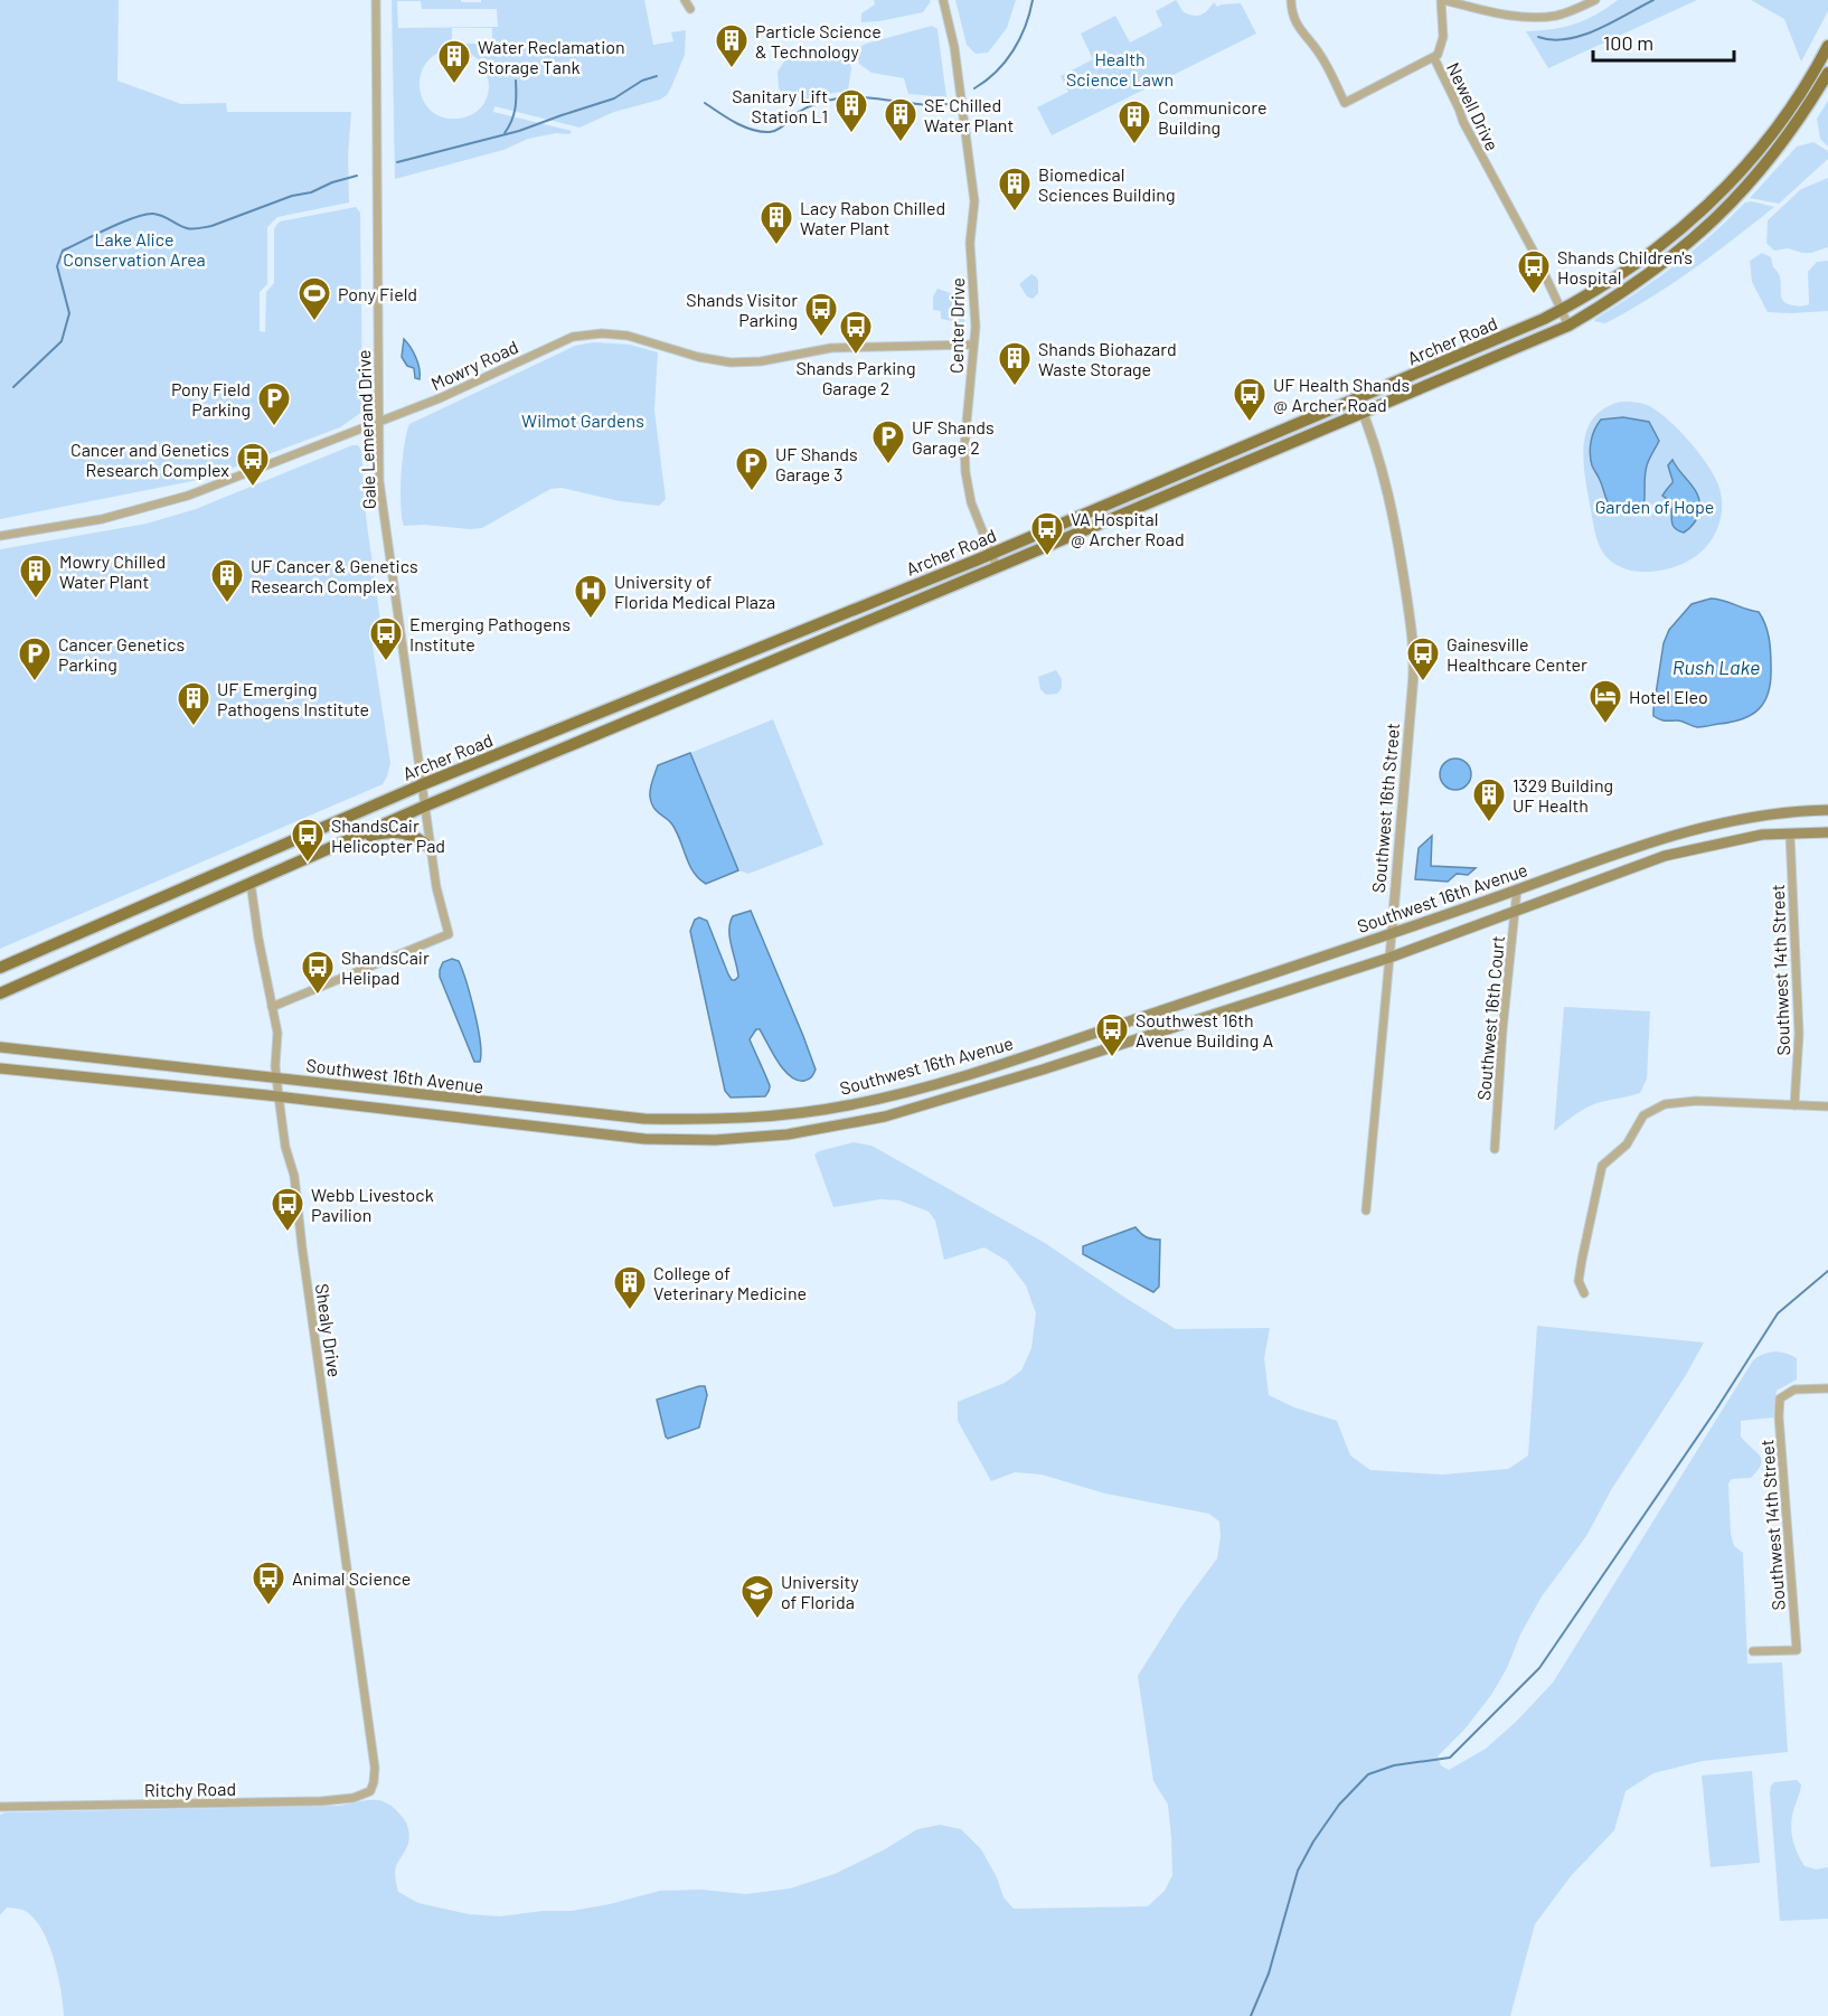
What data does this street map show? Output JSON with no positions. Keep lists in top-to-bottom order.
{
  "streets": {
    "main road": ["Archer Road", "Southwest 16th Avenue"],
    "street": [
      "Newell Drive",
      "Center Drive",
      "Mowry Road",
      "Gale Lemerand Drive",
      "Southwest 16th Street",
      "Southwest 14th Street",
      "Southwest 16th Court",
      "Shealy Drive",
      "Ritchy Road"
    ]
  },
  "crossings": [
    ["Newell Drive", "Archer Road"],
    ["Center Drive", "Archer Road"],
    ["Center Drive", "Mowry Road"],
    ["Archer Road", "Gale Lemerand Drive"],
    ["Archer Road", "Southwest 16th Street"],
    ["Archer Road", "Shealy Drive"],
    ["Mowry Road", "Gale Lemerand Drive"],
    ["Gale Lemerand Drive", "Shealy Drive"],
    ["Southwest 16th Street", "Southwest 16th Avenue"],
    ["Southwest 16th Avenue", "Southwest 14th Street"],
    ["Southwest 16th Avenue", "Southwest 16th Court"],
    ["Southwest 16th Avenue", "Shealy Drive"],
    ["Shealy Drive", "Ritchy Road"]
  ],
  "water": ["Rush Lake"],
  "parks": [
    "Health Science Lawn",
    "Lake Alice Conservation Area",
    "Wilmot Gardens",
    "Garden of Hope"
  ],
  "places": {
    "building": [
      "Particle Science & Technology",
      "Water Reclamation Storage Tank",
      "Sanitary Lift Station L1",
      "SE Chilled Water Plant",
      "Communicore Building",
      "Biomedical Sciences Building",
      "Lacy Rabon Chilled Water Plant",
      "Shands Biohazard Waste Storage",
      "Mowry Chilled Water Plant",
      "UF Cancer & Genetics Research Complex",
      "UF Emerging Pathogens Institute",
      "1329 Building UF Health",
      "College of Veterinary Medicine"
    ],
    "bus stop": [
      "Shands Children's Hospital",
      "Shands Visitor Parking",
      "Shands Parking Garage 2",
      "UF Health Shands @ Archer Road",
      "Cancer and Genetics Research Complex",
      "VA Hospital @ Archer Road",
      "Emerging Pathogens Institute",
      "Gainesville Healthcare Center",
      "ShandsCair Helicopter Pad",
      "ShandsCair Helipad",
      "Southwest 16th Avenue Building A",
      "Webb Livestock Pavilion",
      "Animal Science"
    ],
    "sports": ["Pony Field"],
    "parking": [
      "Pony Field Parking",
      "UF Shands Garage 2",
      "UF Shands Garage 3",
      "Cancer Genetics Parking"
    ],
    "hospital": ["University of Florida Medical Plaza"],
    "hotel": ["Hotel Eleo"],
    "school or university": ["University of Florida"]
  },
  "scale_bar": "100 m"
}
